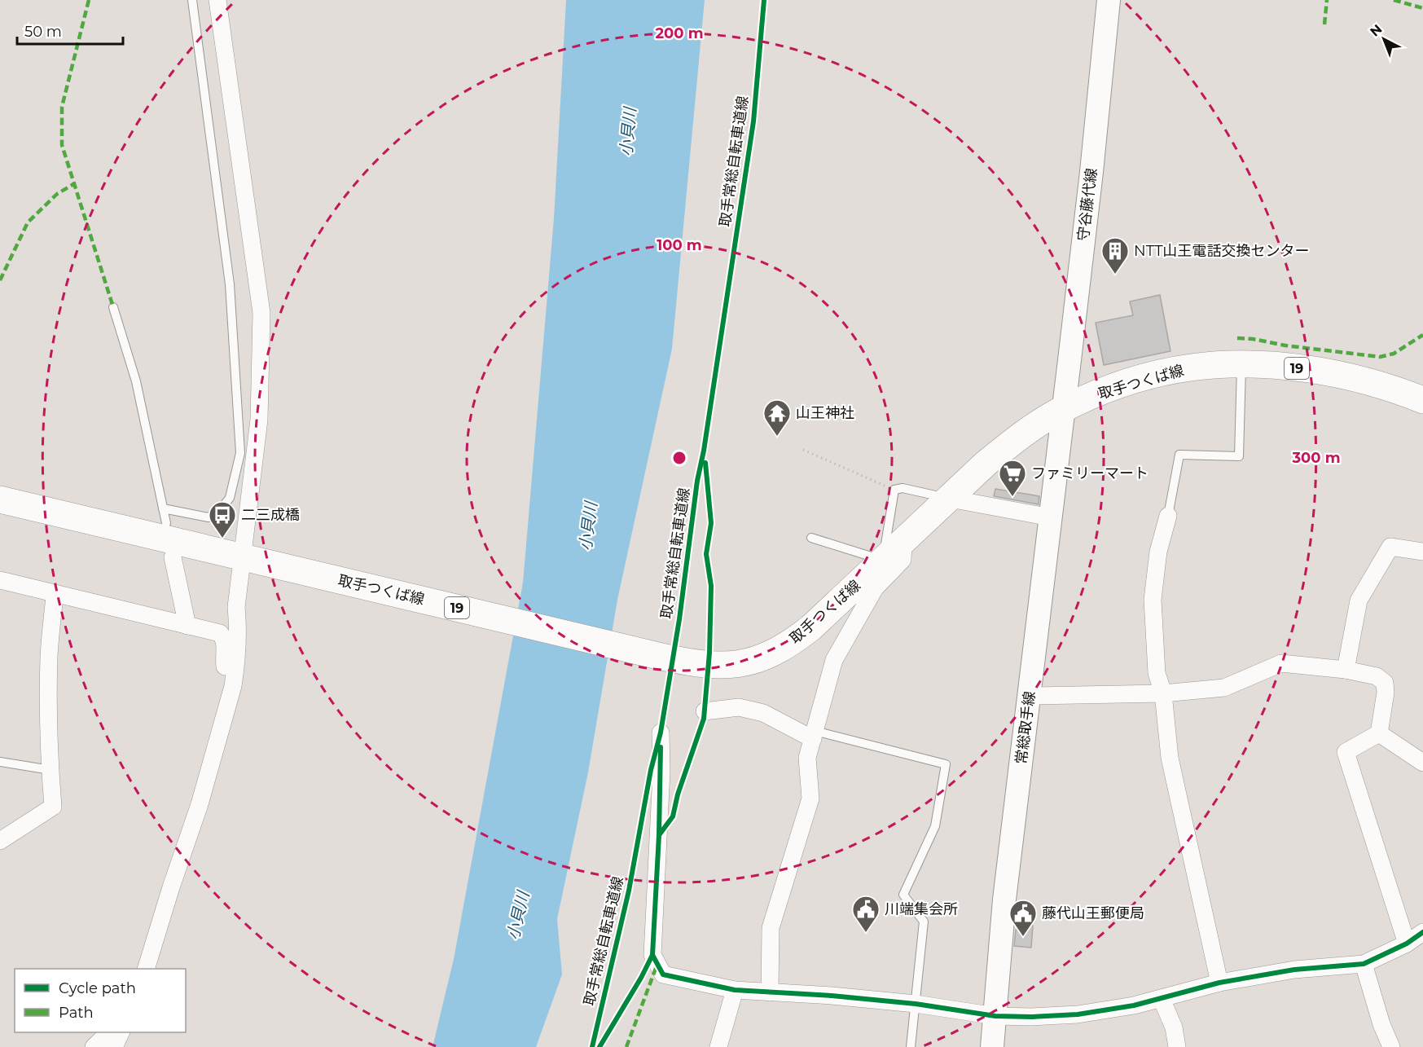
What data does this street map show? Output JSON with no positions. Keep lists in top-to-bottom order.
{
  "streets": {
    "main road": [
      "守谷藤代線",
      "19",
      "取手つくば線",
      "常総取手線"
    ],
    "cycle path": ["取手常総自転車道線"]
  },
  "crossings": [
    ["守谷藤代線", "取手つくば線"],
    ["守谷藤代線", "常総取手線"],
    ["取手つくば線", "常総取手線"]
  ],
  "water": ["小貝川"],
  "places": {
    "building": ["NTT山王電話交換センター"],
    "temple": ["山王神社"],
    "supermarket": ["ファミリーマート"],
    "bus stop": ["二三成橋"],
    "public building": ["川端集会所", "藤代山王郵便局"]
  },
  "legend": ["Cycle path", "Path"],
  "scale_bar": "50 m",
  "north": "top left",
  "rings": ["200 m", "100 m", "300 m"]
}
